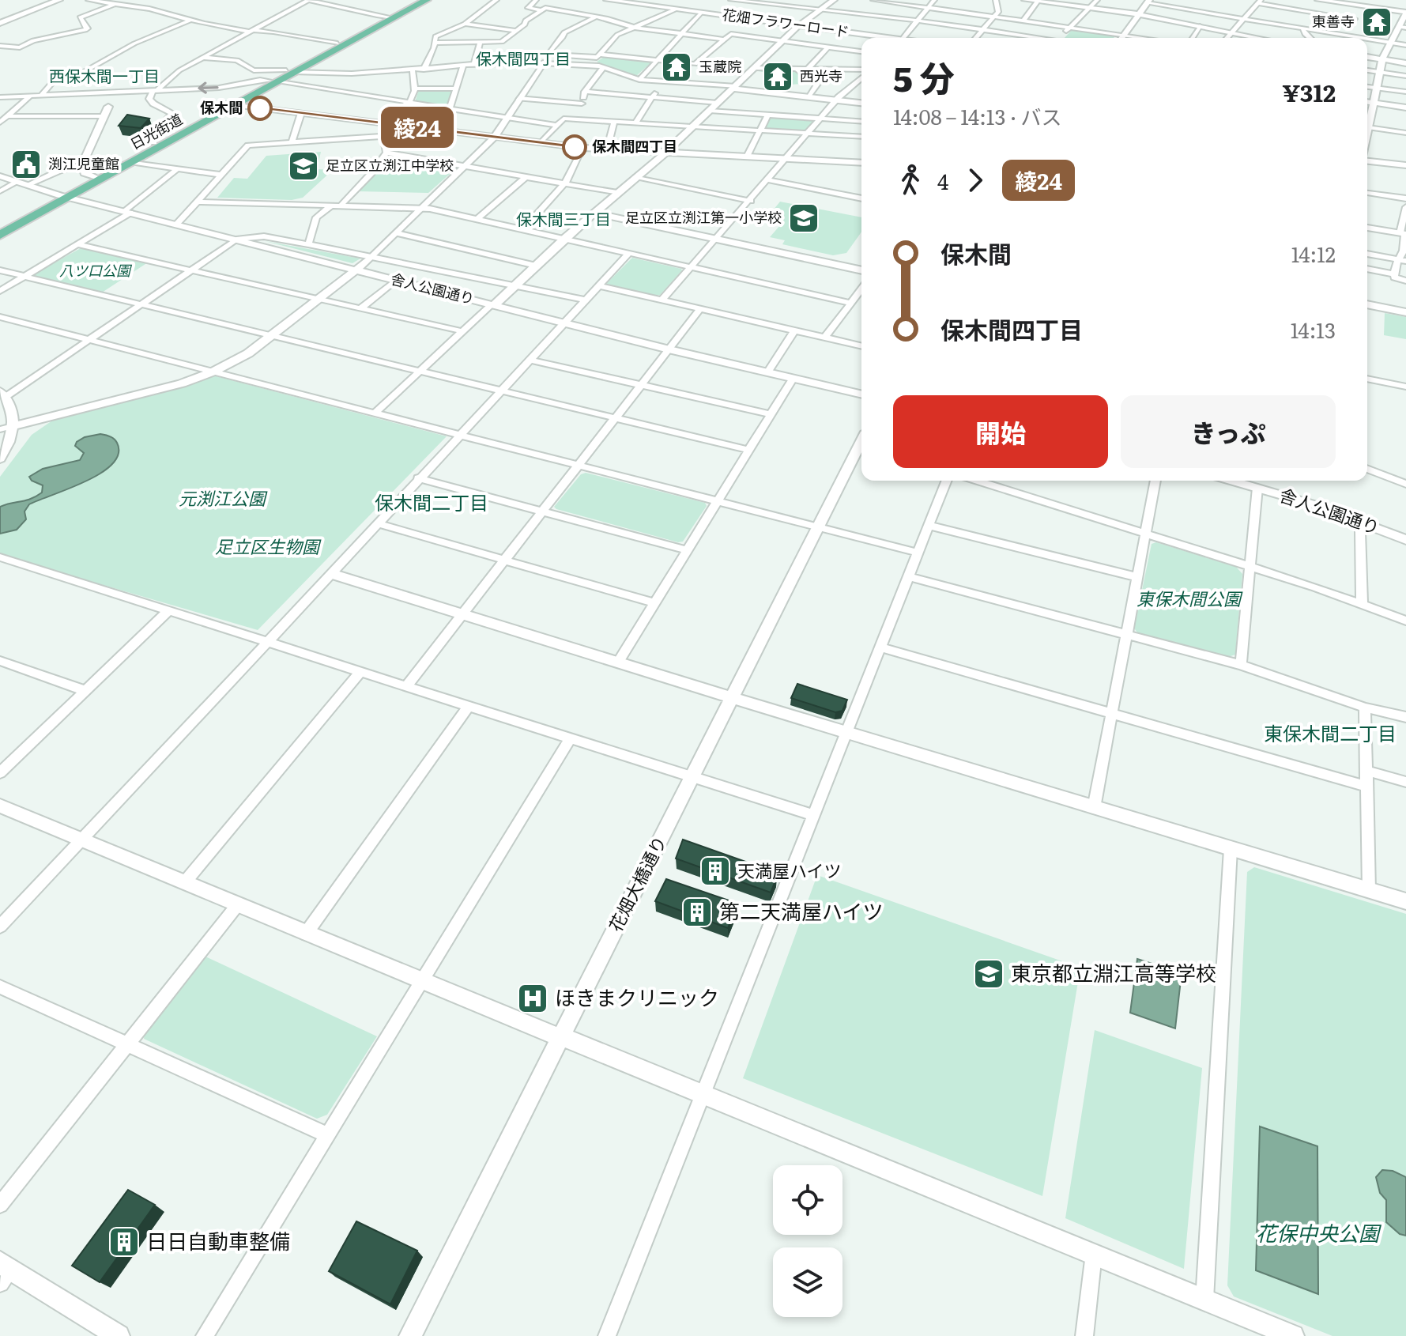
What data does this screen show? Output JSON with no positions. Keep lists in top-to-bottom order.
{
  "streets": {
    "highway": ["日光街道"],
    "street": ["花畑フラワーロード", "舎人公園通り", "花畑大橋通り"]
  },
  "crossings": [
    ["日光街道", "舎人公園通り"]
  ],
  "districts": [
    "保木間四丁目",
    "西保木間一丁目",
    "保木間三丁目",
    "保木間二丁目",
    "東保木間二丁目"
  ],
  "parks": [
    "八ツ口公園",
    "元渕江公園",
    "足立区生物園",
    "東保木間公園",
    "花保中央公園"
  ],
  "places": {
    "temple": ["東善寺", "玉蔵院", "西光寺"],
    "other": ["保木間", "保木間四丁目"],
    "public building": ["渕江児童館"],
    "school or university": ["足立区立渕江中学校", "足立区立渕江第一小学校", "東京都立淵江高等学校"],
    "building": ["天満屋ハイツ", "第二天満屋ハイツ", "日日自動車整備"],
    "hospital": ["ほきまクリニック"]
  },
  "lines": ["bus line 綾24"],
  "page": {
    "on_map": "綾24",
    "heading": ["5 分", "14:08 – 14:13 · バス", "¥312"],
    "legs": ["4", "綾24"],
    "list": [
      {
        "name": "保木間",
        "value": "14:12"
      },
      {
        "name": "保木間四丁目",
        "value": "14:13"
      }
    ],
    "buttons": ["開始", "きっぷ"]
  }
}
